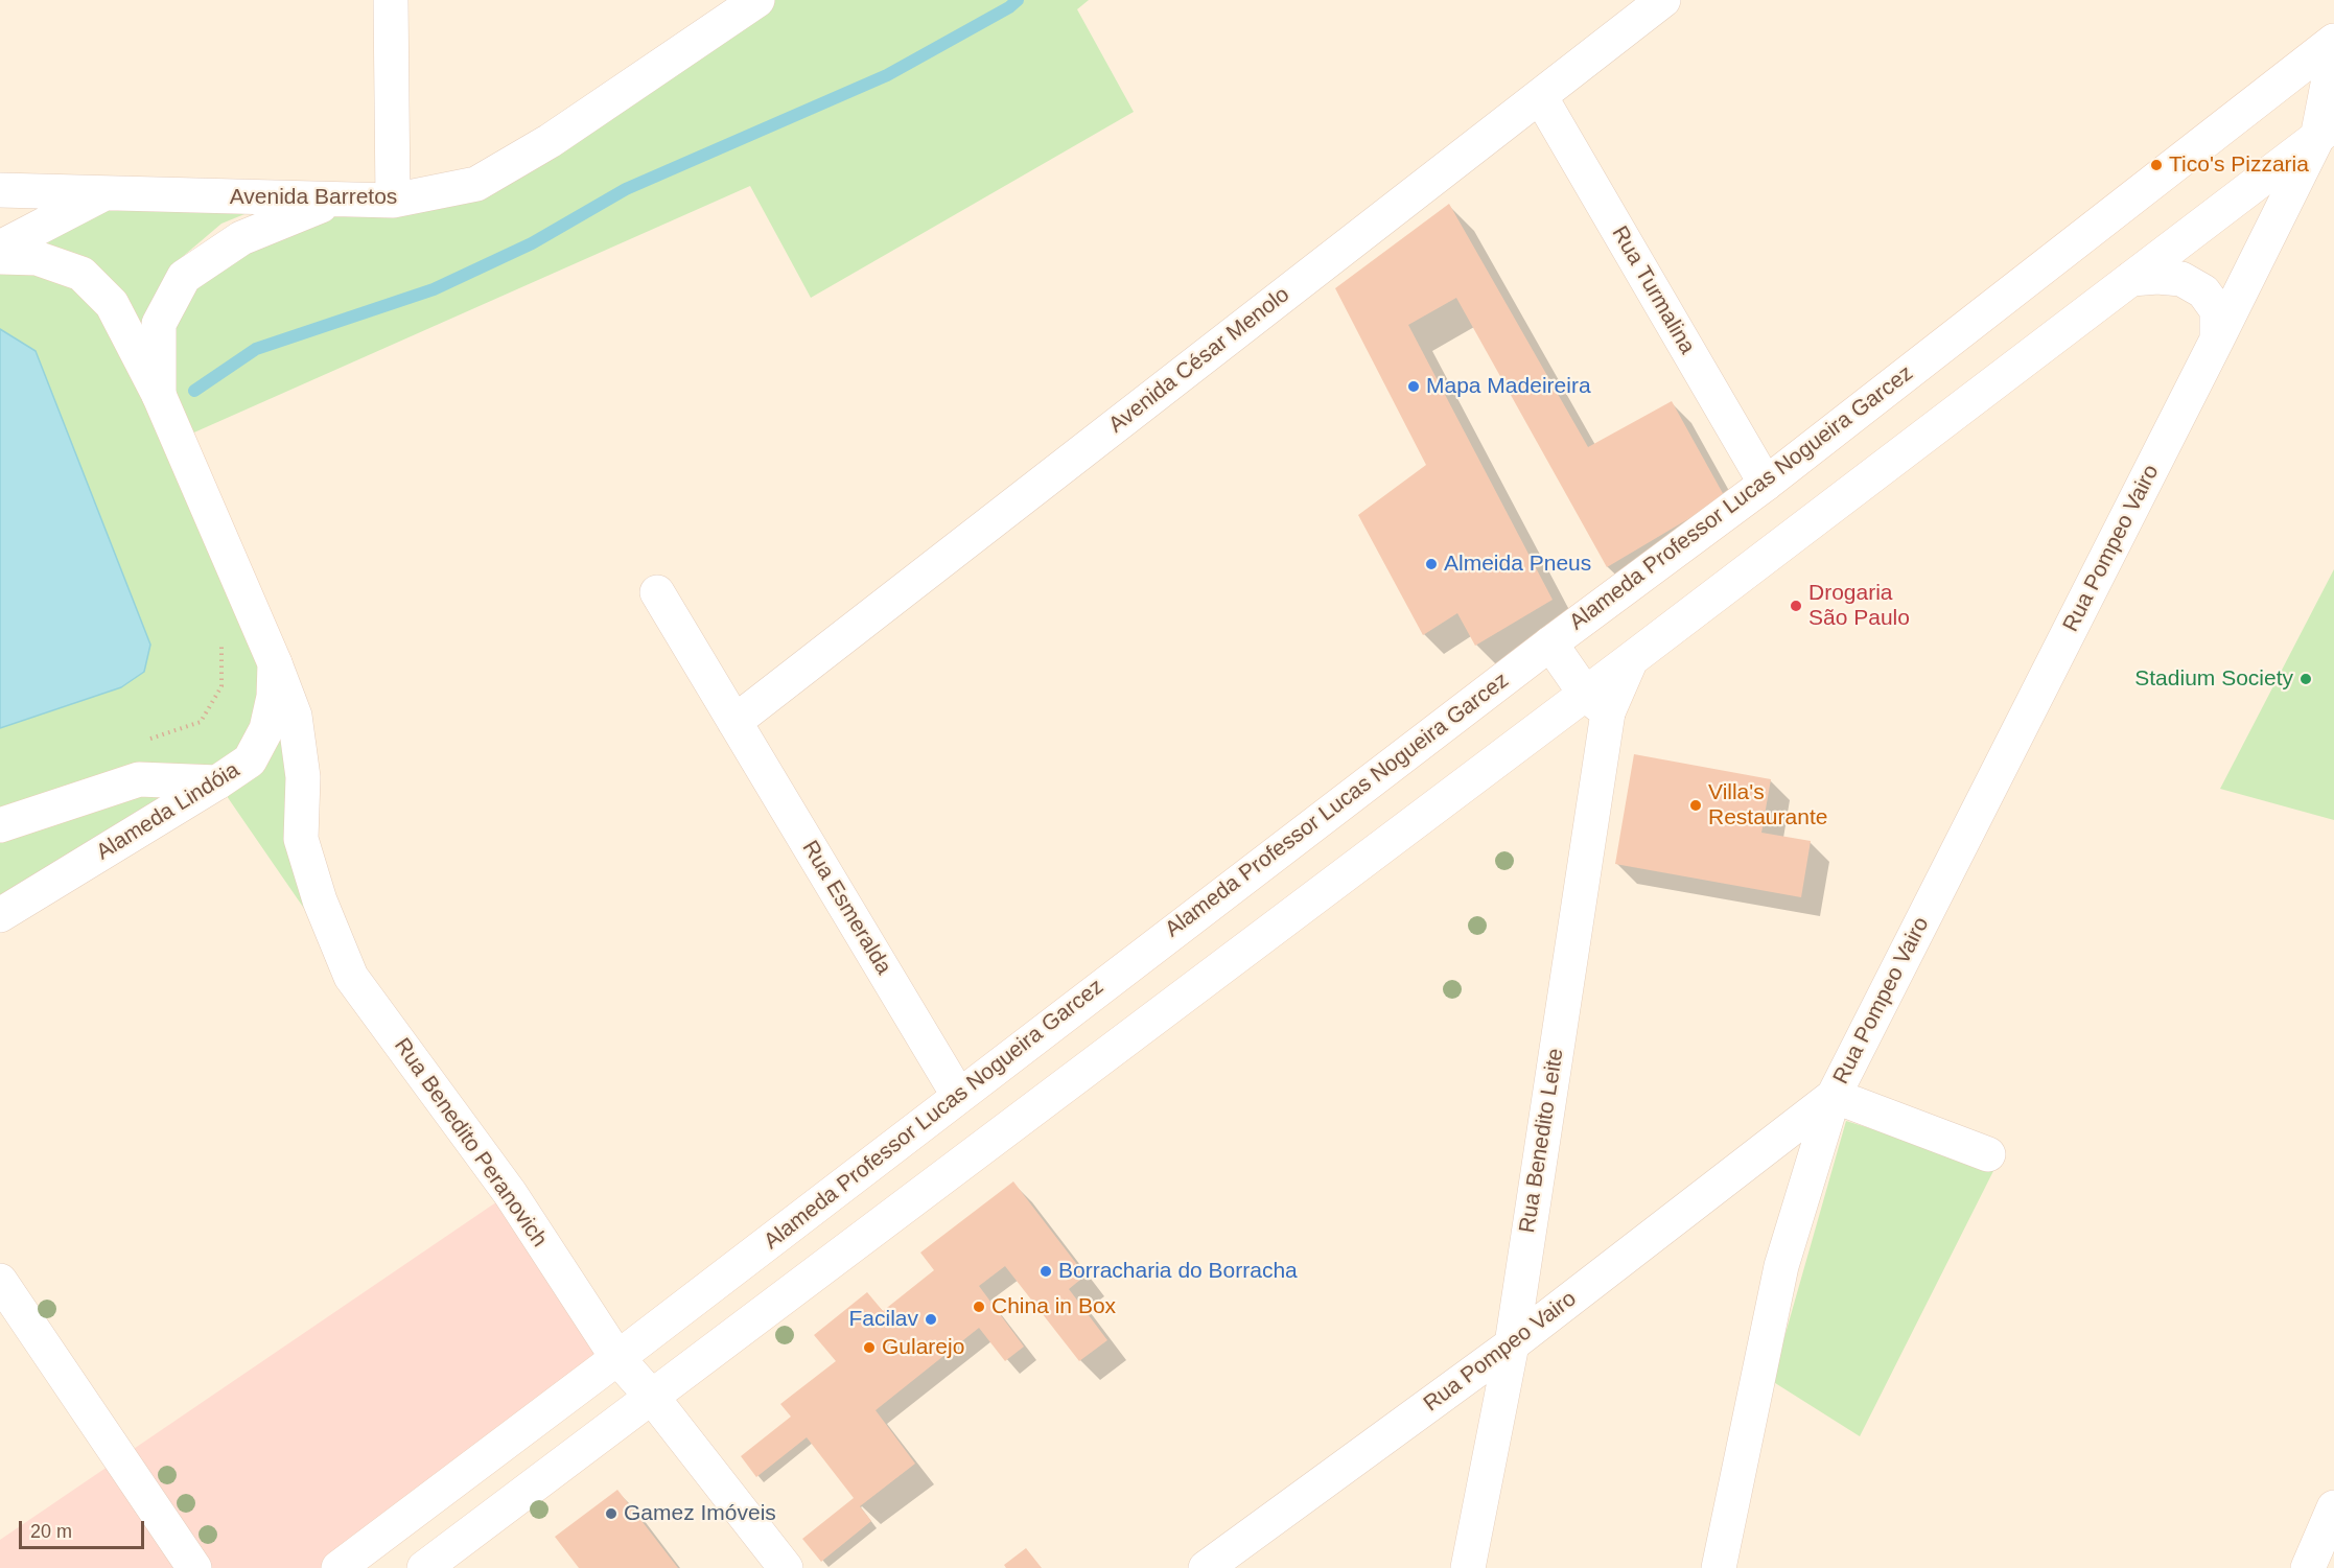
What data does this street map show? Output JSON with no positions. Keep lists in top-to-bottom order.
{
  "streets": {
    "street": [
      "Avenida Barretos",
      "Rua Turmalina",
      "Avenida César Menolo",
      "Alameda Professor Lucas Nogueira Garcez",
      "Rua Pompeo Vairo",
      "Alameda Lindóia",
      "Rua Esmeralda",
      "Rua Benedito Leite",
      "Rua Benedito Peranovich"
    ]
  },
  "crossings": [
    ["Rua Turmalina", "Avenida César Menolo"],
    ["Rua Turmalina", "Alameda Professor Lucas Nogueira Garcez"],
    ["Avenida César Menolo", "Rua Esmeralda"],
    ["Alameda Professor Lucas Nogueira Garcez", "Rua Esmeralda"],
    ["Alameda Professor Lucas Nogueira Garcez", "Rua Benedito Peranovich"],
    ["Rua Pompeo Vairo", "Rua Benedito Leite"],
    ["Alameda Lindóia", "Rua Benedito Peranovich"]
  ],
  "places": [
    "Tico's Pizzaria",
    "Mapa Madeireira",
    "Almeida Pneus",
    "Drogaria São Paulo",
    "Stadium Society",
    "Villa's Restaurante",
    "Borracharia do Borracha",
    "China in Box",
    "Facilav",
    "Gularejo",
    "Gamez Imóveis"
  ],
  "scale_bar": "20 m"
}
